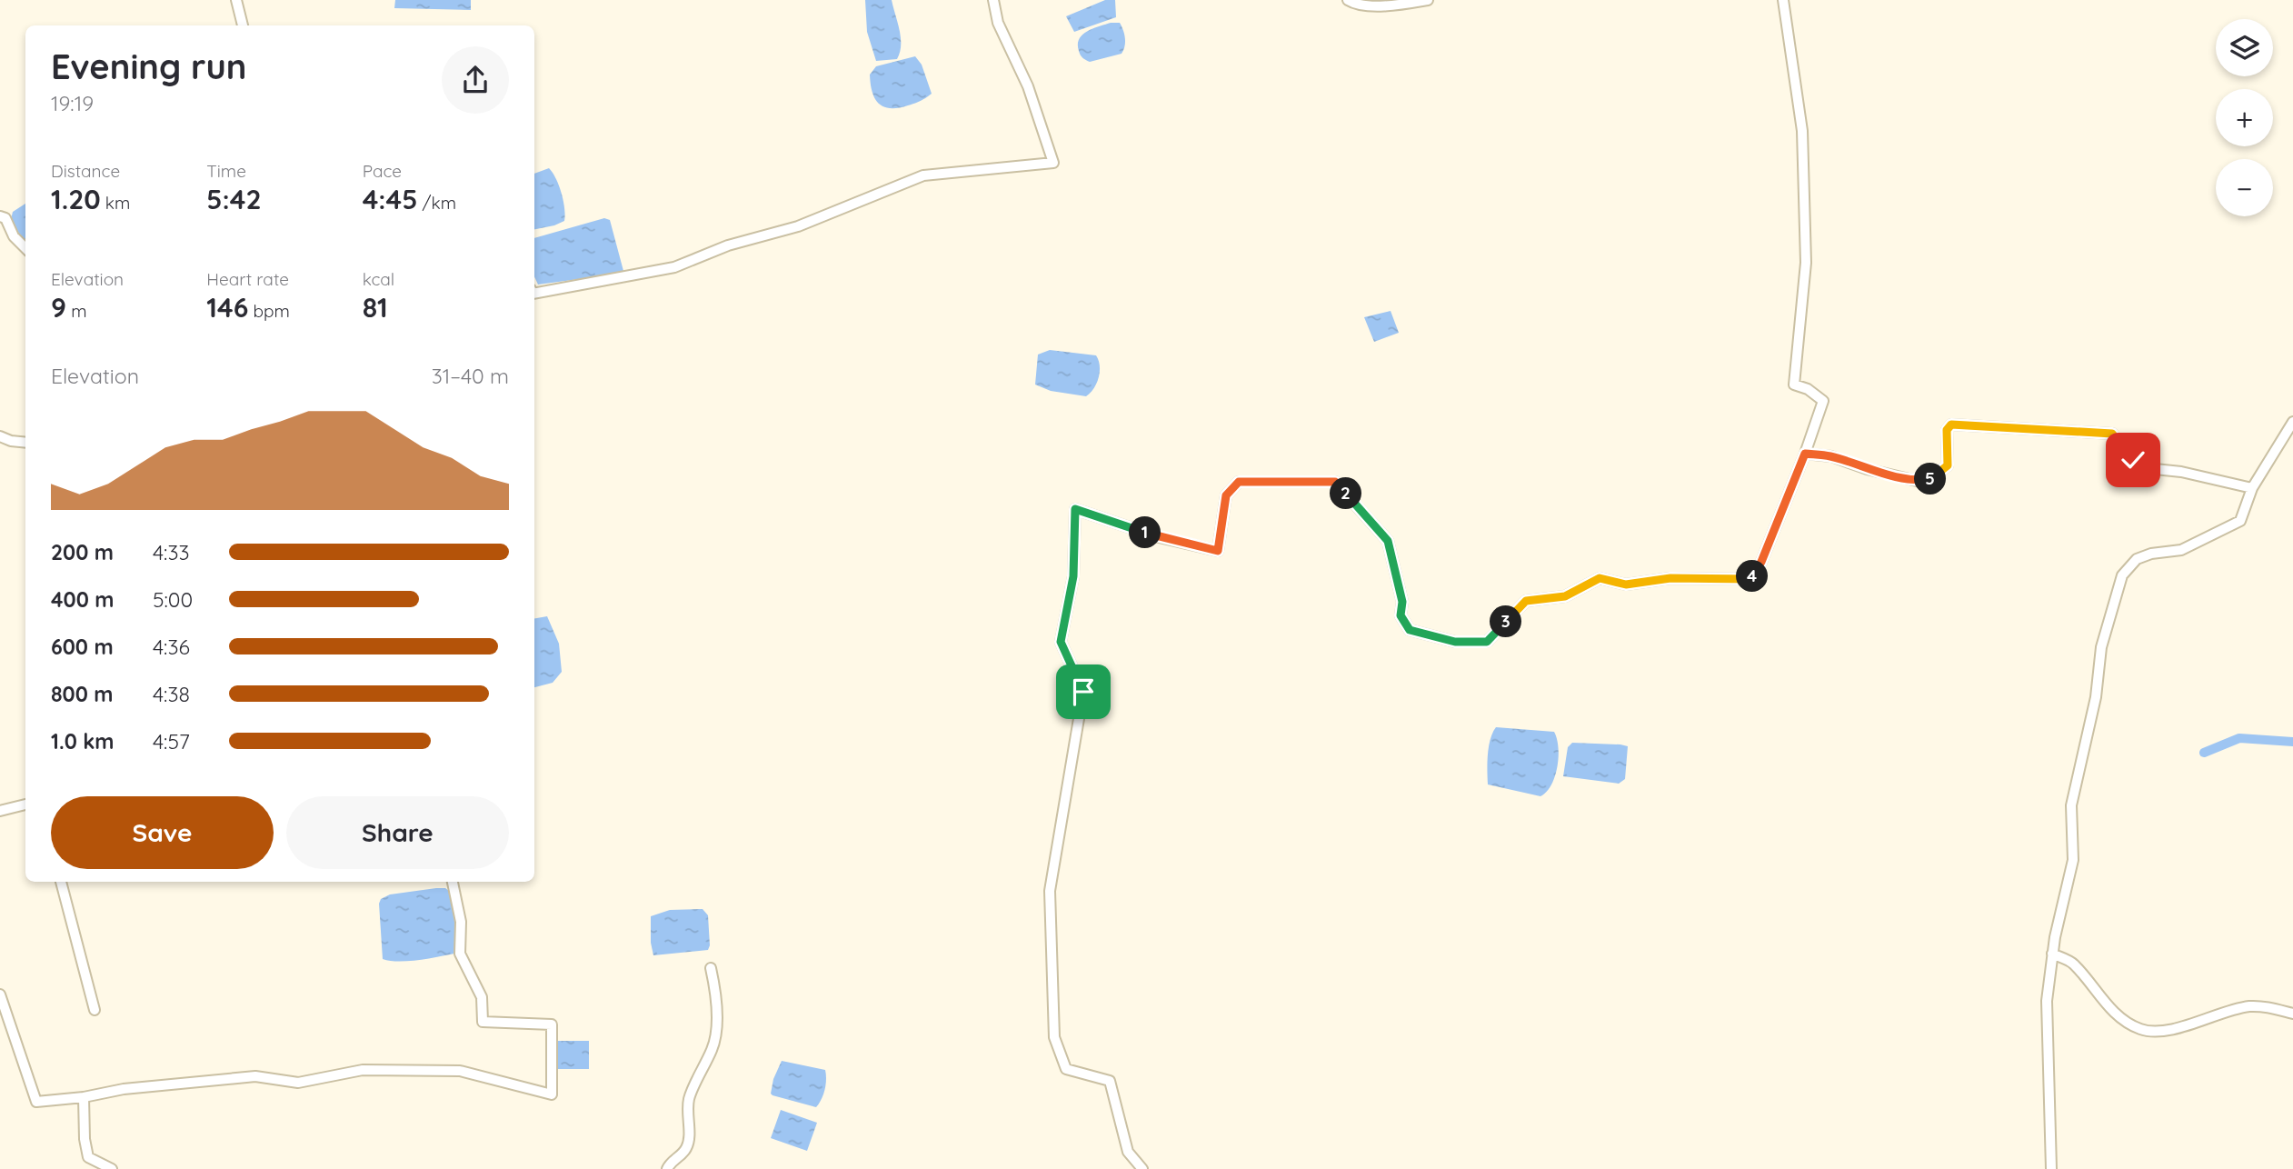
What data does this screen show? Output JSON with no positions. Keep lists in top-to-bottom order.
{
  "page": {
    "map_buttons": ["+", "−"],
    "heading": ["Evening run", "19:19"],
    "stats": [
      ["Distance", "1.20 km"],
      ["Time", "5:42"],
      ["Pace", "4:45 /km"],
      ["Elevation", "9 m"],
      ["Heart rate", "146 bpm"],
      ["kcal", "81"]
    ],
    "chart": ["Elevation", "31–40 m"],
    "pins": [
      "5",
      "2",
      "1",
      "4",
      "3"
    ],
    "list": [
      {
        "name": "200 m",
        "note": "4:33"
      },
      {
        "name": "400 m",
        "note": "5:00"
      },
      {
        "name": "600 m",
        "note": "4:36"
      },
      {
        "name": "800 m",
        "note": "4:38"
      },
      {
        "name": "1.0 km",
        "note": "4:57"
      }
    ],
    "buttons": ["Save", "Share"]
  }
}
